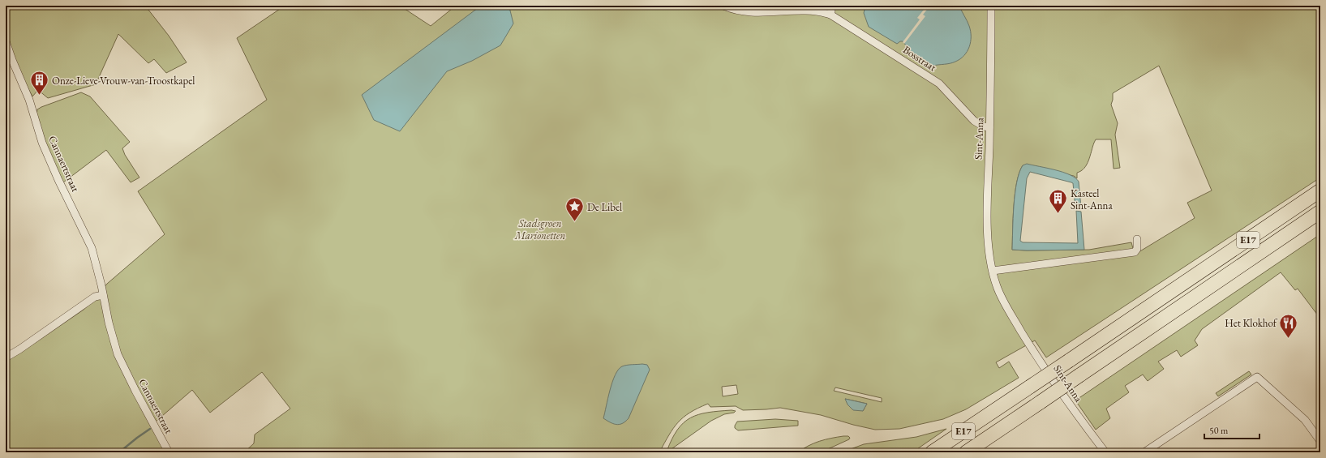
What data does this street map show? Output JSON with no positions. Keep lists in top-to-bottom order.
{
  "streets": {
    "highway": ["E17"],
    "street": ["Bosstraat", "Sint-Anna", "Cannaertstraat"]
  },
  "crossings": [
    ["Bosstraat", "Sint-Anna"]
  ],
  "parks": ["Stadsgroen Marionetten"],
  "places": {
    "building": ["Onze-Lieve-Vrouw-van-Troostkapel", "Kasteel Sint-Anna"],
    "place": ["De Libel"],
    "restaurant": ["Het Klokhof"]
  },
  "scale_bar": "50 m"
}
